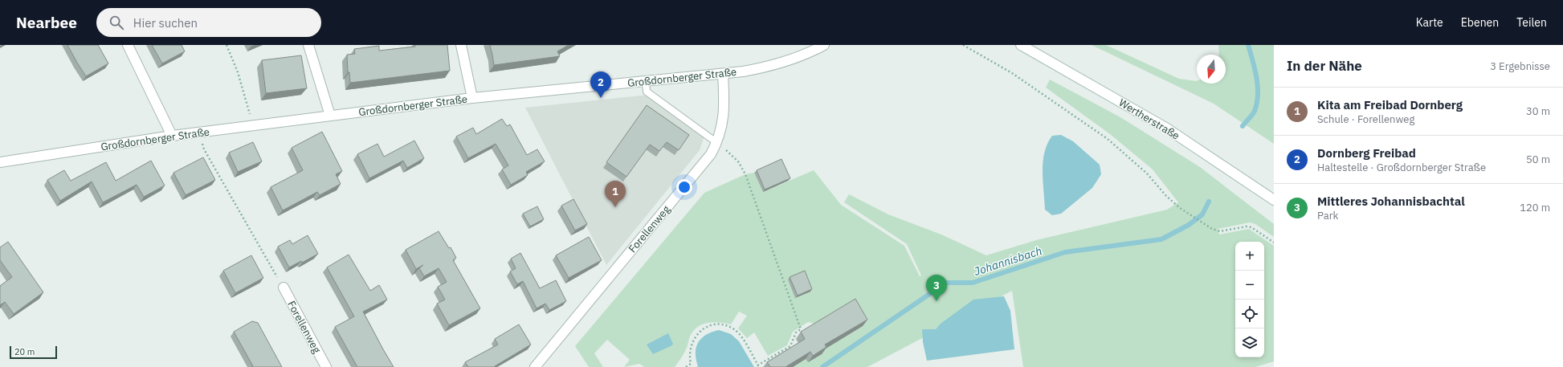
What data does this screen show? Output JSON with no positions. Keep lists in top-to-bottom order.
{
  "streets": {
    "street": ["Großdornberger Straße", "Wertherstraße", "Forellenweg"]
  },
  "crossings": [
    ["Großdornberger Straße", "Forellenweg"]
  ],
  "water": ["Johannisbach"],
  "scale_bar": "20 m",
  "north": "bottom",
  "page": {
    "header": "Nearbee",
    "search": "Hier suchen",
    "nav": ["Karte", "Ebenen", "Teilen"],
    "heading": ["In der Nähe", "3 Ergebnisse"],
    "pins": ["2", "1", "3"],
    "list": [
      {
        "mark": "1",
        "name": "Kita am Freibad Dornberg",
        "note": "Schule · Forellenweg",
        "value": "30 m"
      },
      {
        "mark": "2",
        "name": "Dornberg Freibad",
        "note": "Haltestelle · Großdornberger Straße",
        "value": "50 m"
      },
      {
        "mark": "3",
        "name": "Mittleres Johannisbachtal",
        "note": "Park",
        "value": "120 m"
      }
    ],
    "map_buttons": ["+", "−"],
    "scale": "20 m"
  }
}
